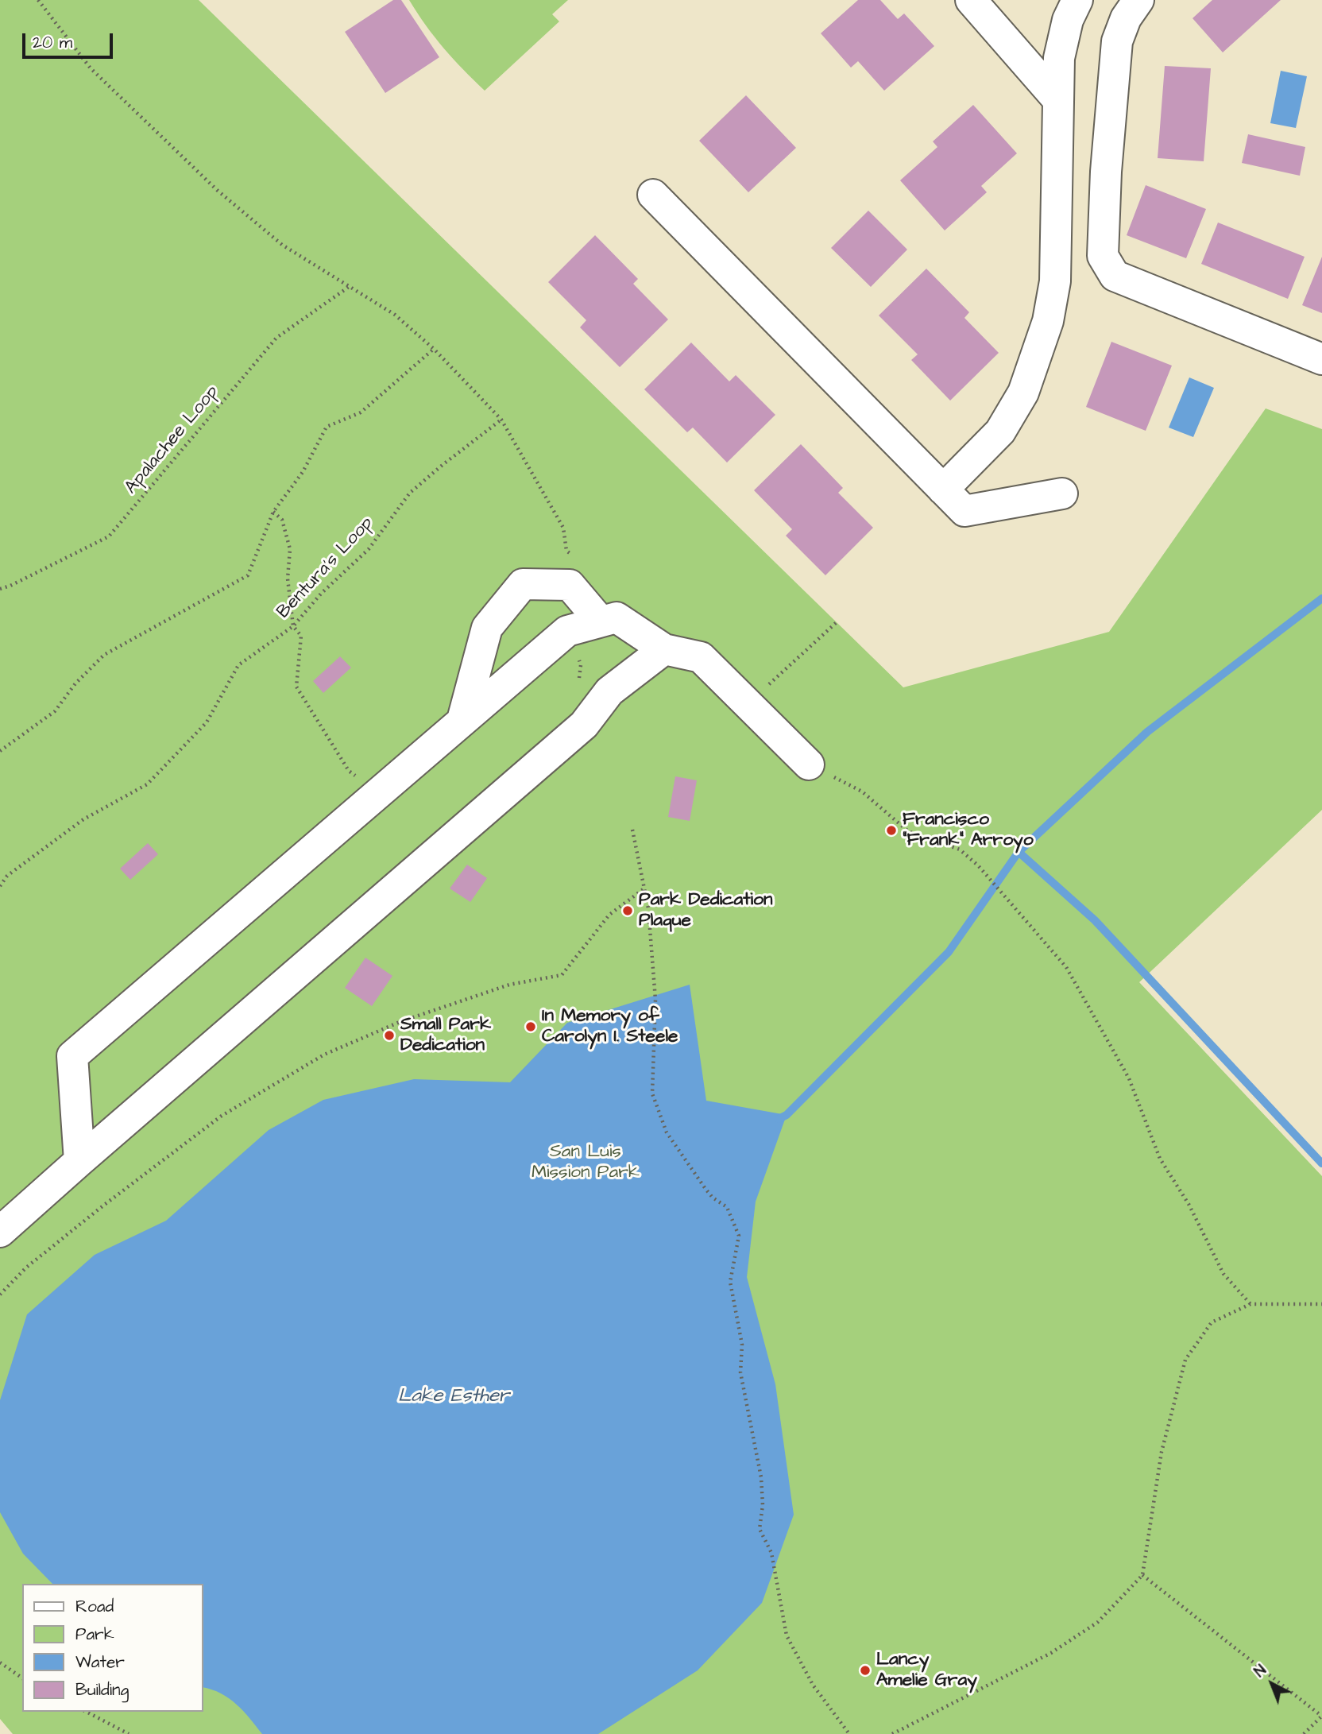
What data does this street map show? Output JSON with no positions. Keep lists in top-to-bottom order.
{
  "streets": {
    "path": ["Apalachee Loop", "Bentura's Loop"]
  },
  "water": ["Lake Esther"],
  "parks": ["San Luis Mission Park"],
  "places": [
    "Francisco \"Frank\" Arroyo",
    "Park Dedication Plaque",
    "In Memory of Carolyn I. Steele",
    "Small Park Dedication",
    "Lancy Amelie Gray"
  ],
  "legend": [
    "Road",
    "Park",
    "Water",
    "Building"
  ],
  "scale_bar": "20 m",
  "north": "top left"
}
